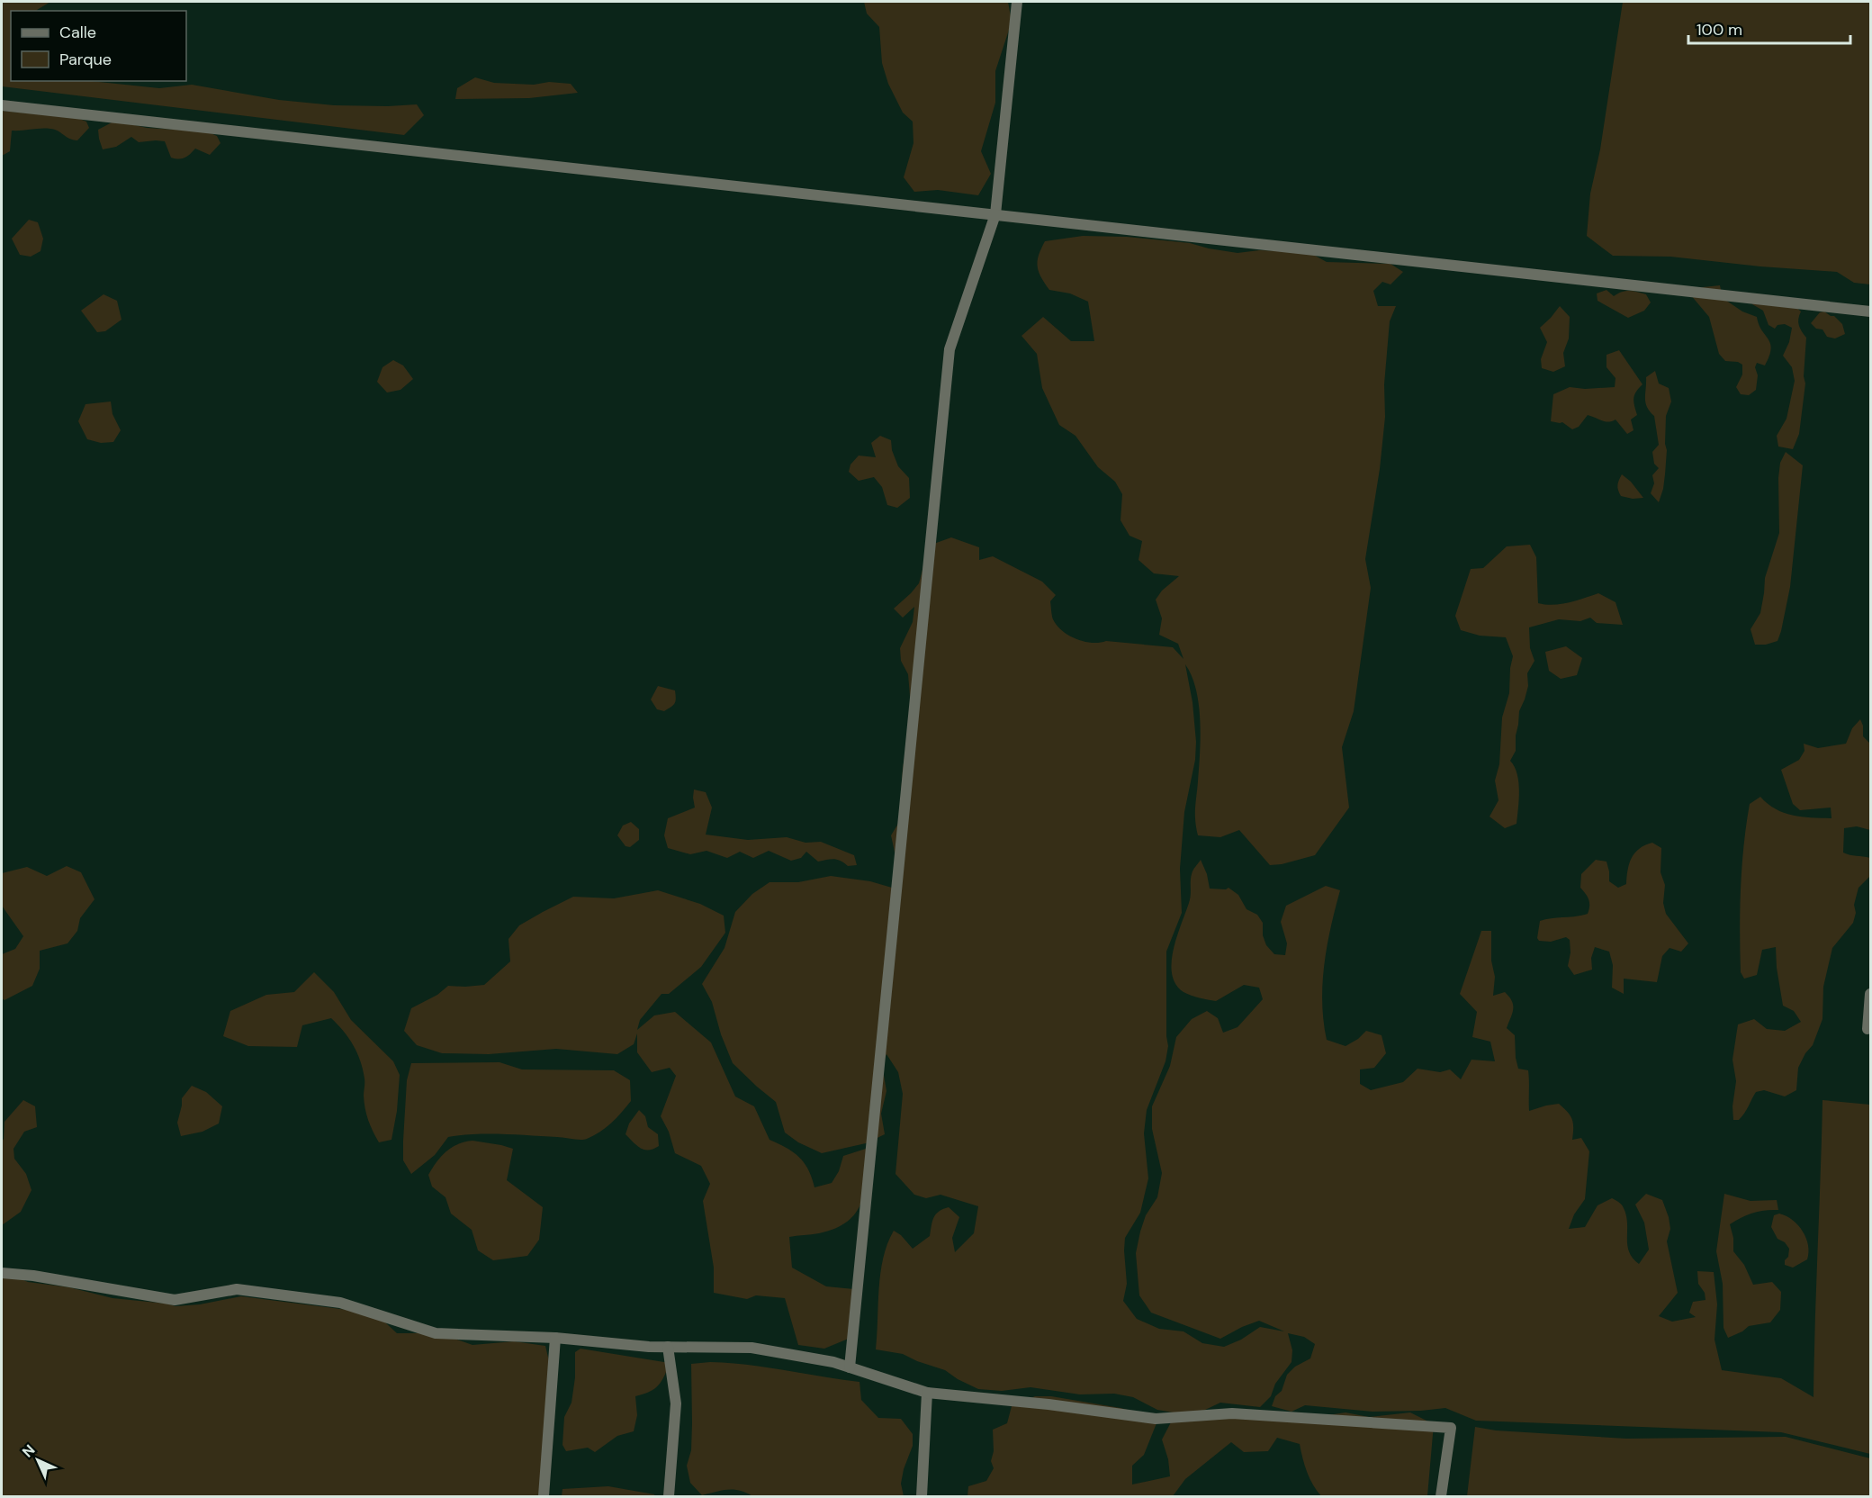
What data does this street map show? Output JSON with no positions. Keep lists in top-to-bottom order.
{
  "legend": ["Calle", "Parque"],
  "scale_bar": "100 m",
  "north": "top left"
}
